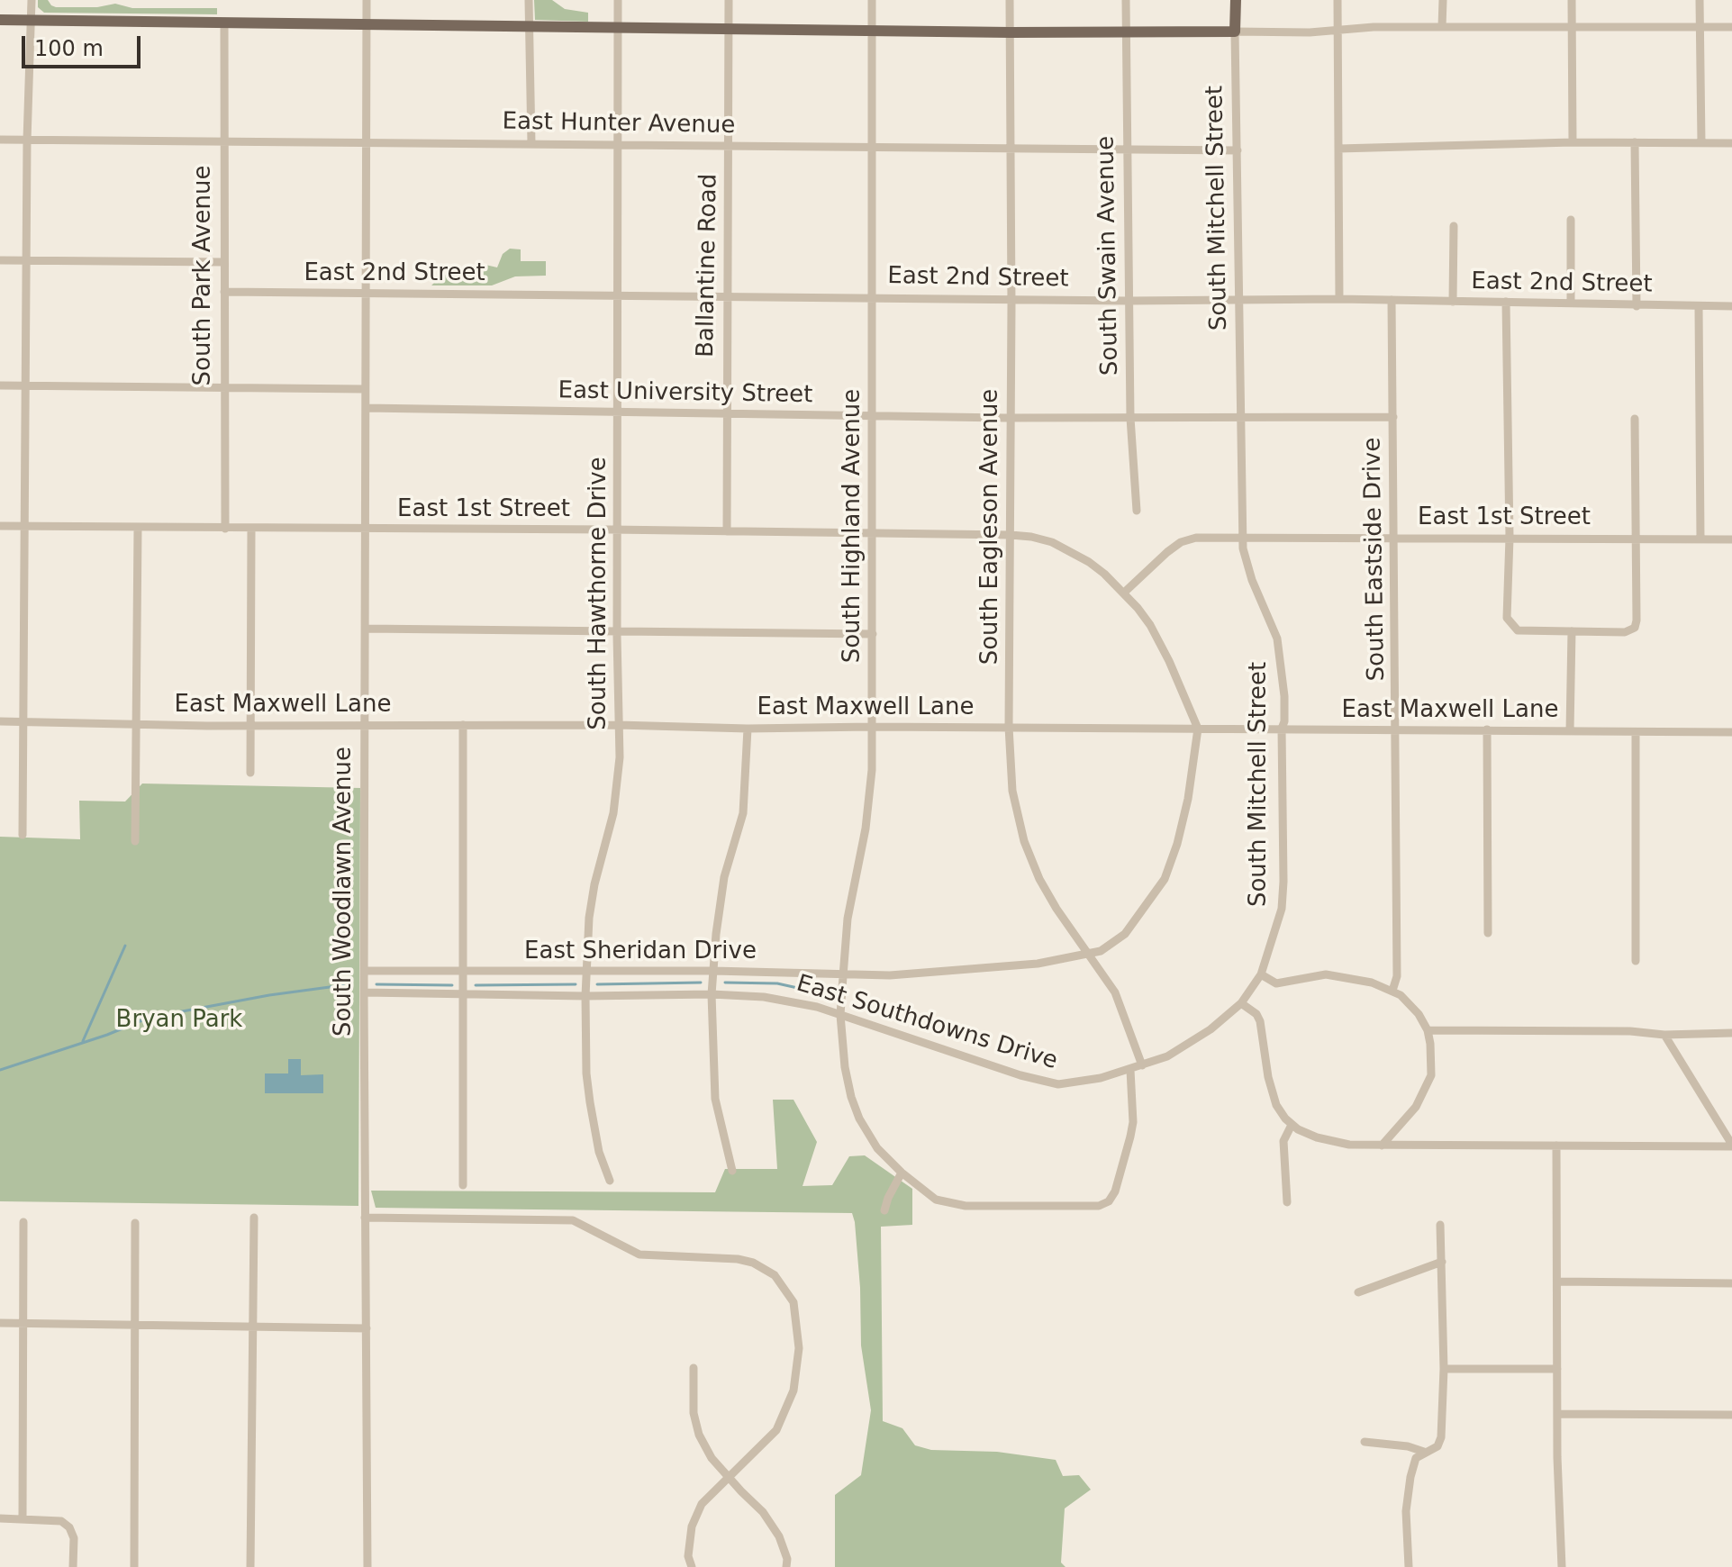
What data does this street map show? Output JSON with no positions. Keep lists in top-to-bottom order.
{
  "streets": {
    "main road": ["South Mitchell Street"],
    "street": [
      "East Hunter Avenue",
      "South Swain Avenue",
      "Ballantine Road",
      "East 2nd Street",
      "South Park Avenue",
      "East University Street",
      "East 1st Street",
      "South Highland Avenue",
      "South Eagleson Avenue",
      "South Eastside Drive",
      "South Hawthorne Drive",
      "East Maxwell Lane",
      "South Woodlawn Avenue",
      "East Sheridan Drive",
      "East Southdowns Drive"
    ]
  },
  "crossings": [
    ["East Hunter Avenue", "South Mitchell Street"],
    ["East Hunter Avenue", "South Swain Avenue"],
    ["East Hunter Avenue", "Ballantine Road"],
    ["East Hunter Avenue", "South Park Avenue"],
    ["East Hunter Avenue", "South Highland Avenue"],
    ["East Hunter Avenue", "South Eagleson Avenue"],
    ["East Hunter Avenue", "South Hawthorne Drive"],
    ["East Hunter Avenue", "South Woodlawn Avenue"],
    ["South Mitchell Street", "East 2nd Street"],
    ["South Mitchell Street", "East University Street"],
    ["South Mitchell Street", "East 1st Street"],
    ["South Mitchell Street", "South Eastside Drive"],
    ["South Mitchell Street", "East Maxwell Lane"],
    ["South Mitchell Street", "East Southdowns Drive"],
    ["South Swain Avenue", "East 2nd Street"],
    ["South Swain Avenue", "East University Street"],
    ["Ballantine Road", "East 2nd Street"],
    ["Ballantine Road", "East University Street"],
    ["Ballantine Road", "East 1st Street"],
    ["East 2nd Street", "South Park Avenue"],
    ["East 2nd Street", "South Highland Avenue"],
    ["East 2nd Street", "South Eagleson Avenue"],
    ["East 2nd Street", "South Eastside Drive"],
    ["East 2nd Street", "South Hawthorne Drive"],
    ["East 2nd Street", "South Woodlawn Avenue"],
    ["South Park Avenue", "East 1st Street"],
    ["East University Street", "South Highland Avenue"],
    ["East University Street", "South Eagleson Avenue"],
    ["East University Street", "South Eastside Drive"],
    ["East University Street", "South Hawthorne Drive"],
    ["East University Street", "South Woodlawn Avenue"],
    ["East 1st Street", "South Highland Avenue"],
    ["East 1st Street", "South Eagleson Avenue"],
    ["East 1st Street", "South Eastside Drive"],
    ["East 1st Street", "South Hawthorne Drive"],
    ["East 1st Street", "East Maxwell Lane"],
    ["East 1st Street", "South Woodlawn Avenue"],
    ["East 1st Street", "East Sheridan Drive"],
    ["South Highland Avenue", "East Maxwell Lane"],
    ["South Highland Avenue", "East Sheridan Drive"],
    ["South Highland Avenue", "East Southdowns Drive"],
    ["South Eagleson Avenue", "East Maxwell Lane"],
    ["South Eagleson Avenue", "East Sheridan Drive"],
    ["South Eagleson Avenue", "East Southdowns Drive"],
    ["South Eastside Drive", "East Maxwell Lane"],
    ["South Eastside Drive", "East Southdowns Drive"],
    ["South Hawthorne Drive", "East Maxwell Lane"],
    ["South Hawthorne Drive", "East Sheridan Drive"],
    ["South Hawthorne Drive", "East Southdowns Drive"],
    ["East Maxwell Lane", "South Woodlawn Avenue"],
    ["East Maxwell Lane", "East Sheridan Drive"],
    ["South Woodlawn Avenue", "East Sheridan Drive"],
    ["South Woodlawn Avenue", "East Southdowns Drive"]
  ],
  "parks": ["Bryan Park"],
  "scale_bar": "100 m"
}
